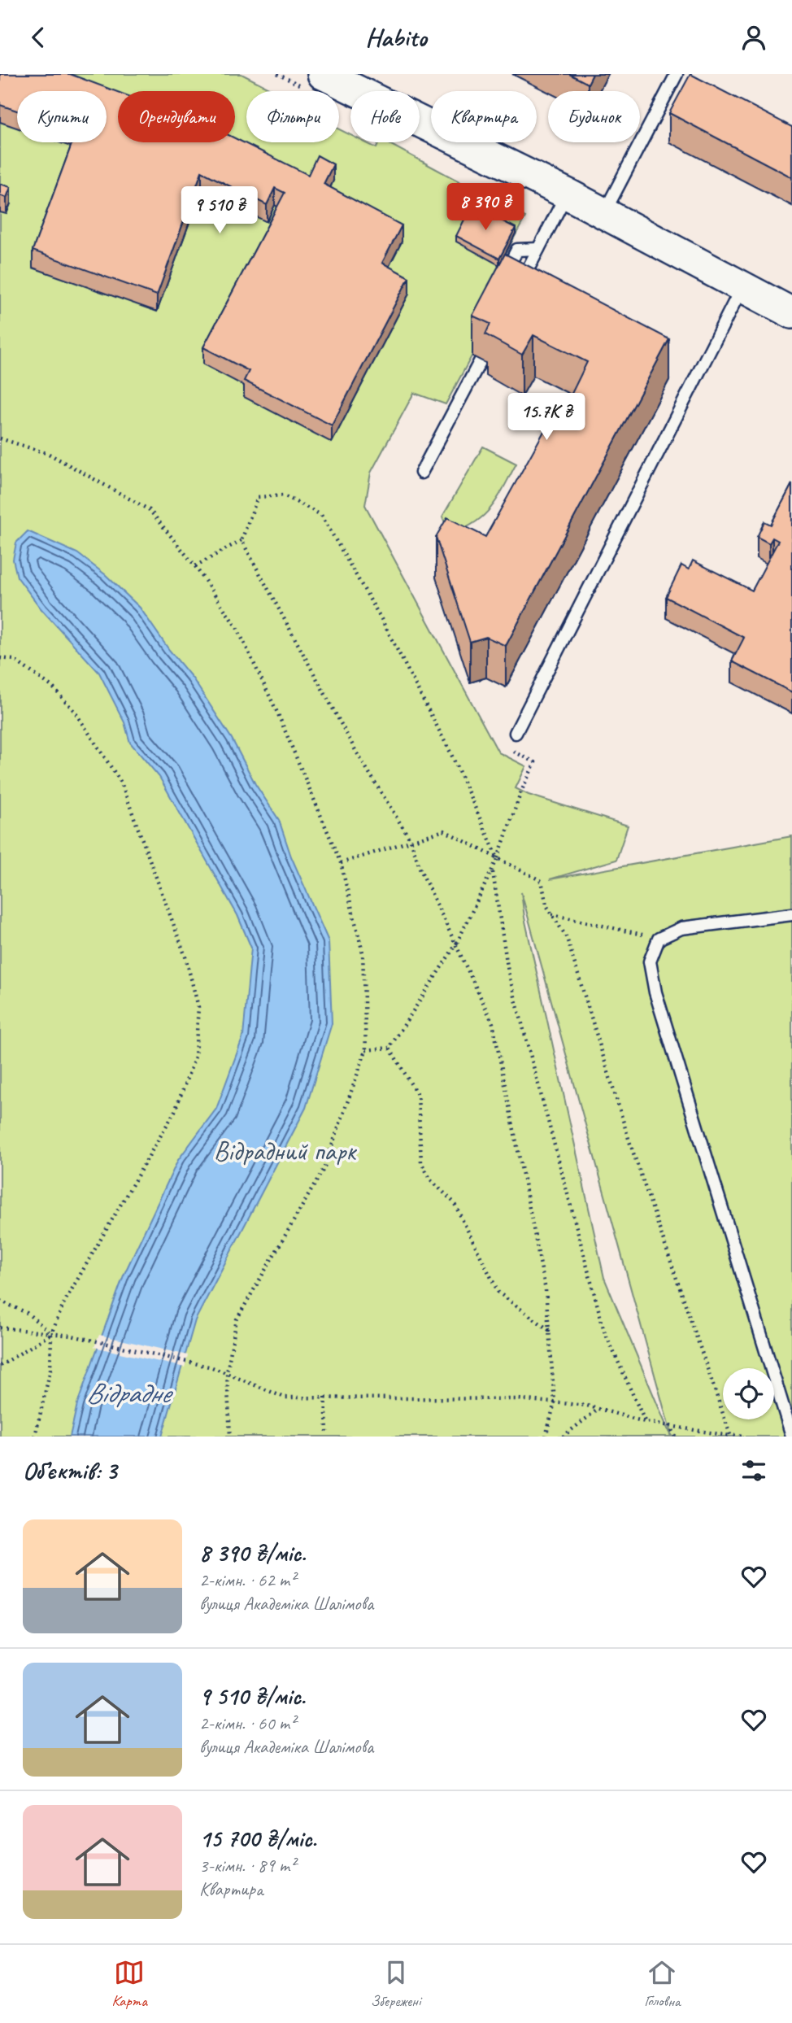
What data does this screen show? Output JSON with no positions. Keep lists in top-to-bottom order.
{
  "water": ["Відрадне"],
  "parks": ["Відрадний парк"],
  "page": {
    "header": "Habito",
    "chip": [
      "Купити",
      "Орендувати",
      "Фільтри",
      "Нове",
      "Квартира",
      "Будинок"
    ],
    "price": ["8 390 ₴", "9 510 ₴", "15.7K ₴"],
    "heading": "Об’єктів: 3",
    "list": [
      {
        "name": "8 390 ₴/міс.",
        "note": "2-кімн. · 62 m² · вулиця Академіка Шалімова"
      },
      {
        "name": "9 510 ₴/міс.",
        "note": "2-кімн. · 60 m² · вулиця Академіка Шалімова"
      },
      {
        "name": "15 700 ₴/міс.",
        "note": "3-кімн. · 89 m² · Квартира"
      }
    ],
    "tabs": ["Карта", "Збережені", "Головна"]
  }
}
